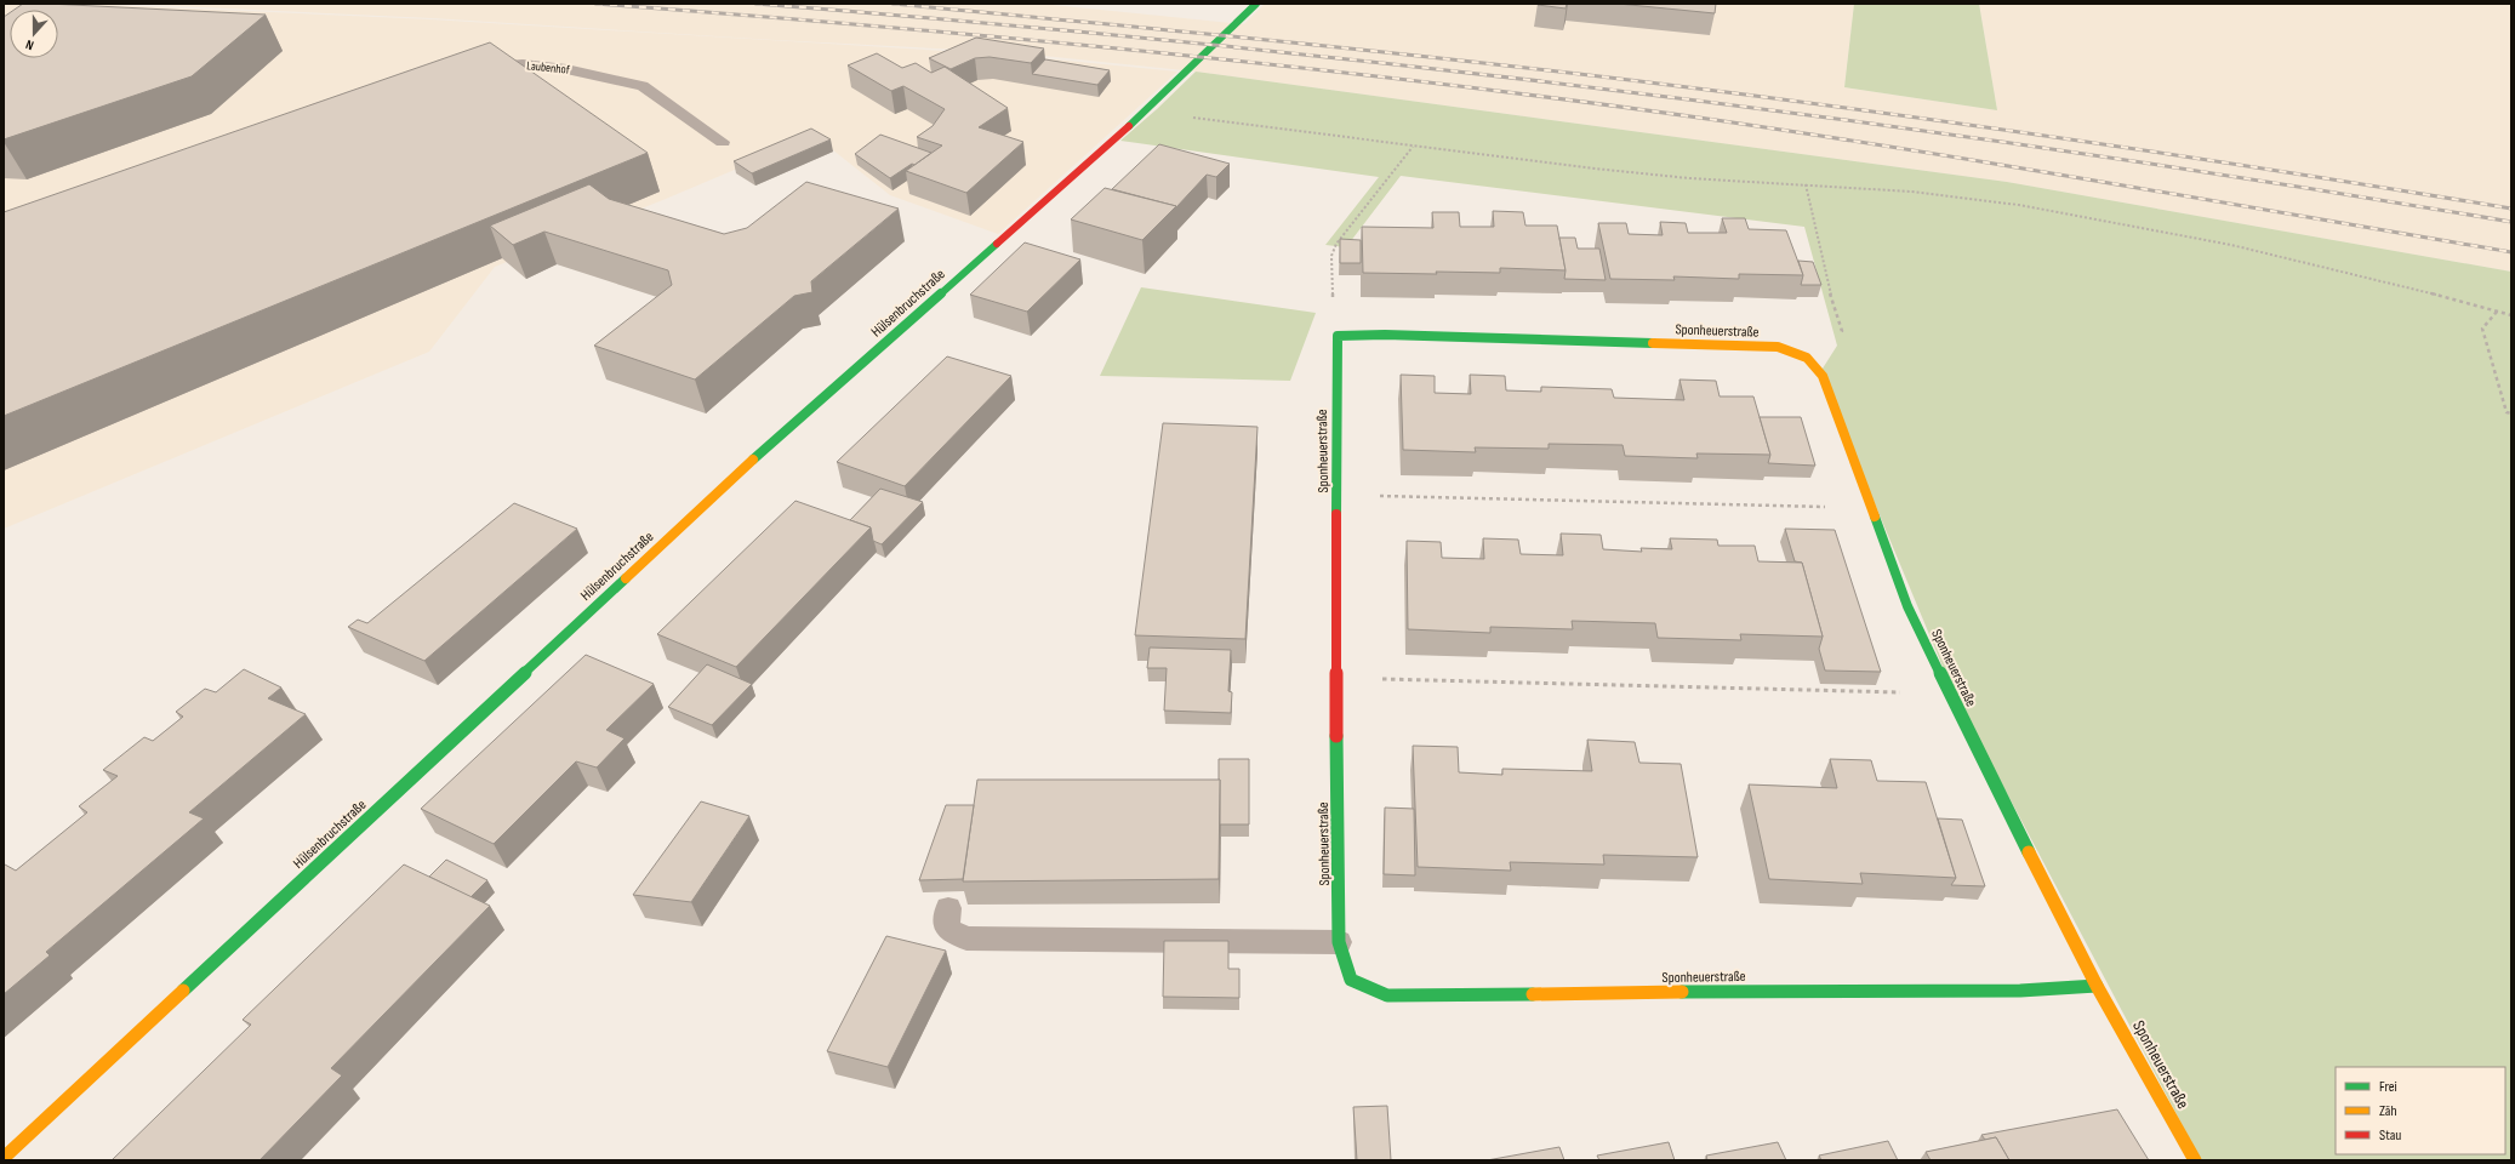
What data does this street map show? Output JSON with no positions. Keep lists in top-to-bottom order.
{
  "streets": {
    "street": ["Hülsenbruchstraße", "Sponheuerstraße"],
    "lane": ["Laubenhof"]
  },
  "legend": ["Frei", "Zäh", "Stau"],
  "north": "bottom"
}
